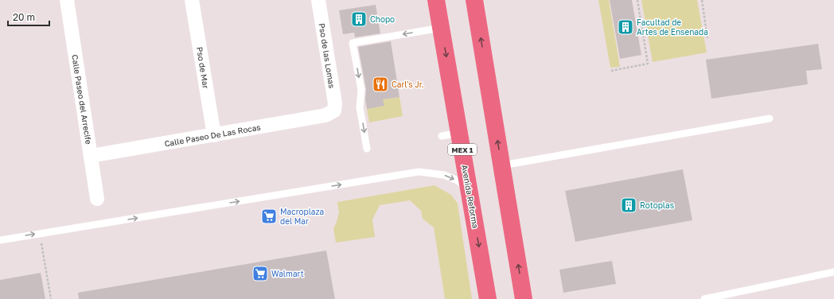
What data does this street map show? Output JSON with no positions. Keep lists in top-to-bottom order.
{
  "streets": {
    "highway": ["MEX 1", "Avenida Reforma"],
    "street": [
      "Pso de las Lomas",
      "Pso de Mar",
      "Calle Paseo del Arrecife",
      "Calle Paseo De Las Rocas"
    ]
  },
  "crossings": [
    ["Pso de las Lomas", "Calle Paseo De Las Rocas"],
    ["Pso de Mar", "Calle Paseo De Las Rocas"],
    ["Calle Paseo del Arrecife", "Calle Paseo De Las Rocas"]
  ],
  "places": {
    "building": ["Chopo", "Facultad de Artes de Ensenada", "Rotoplas"],
    "restaurant": ["Carl's Jr."],
    "supermarket": ["Macroplaza del Mar", "Walmart"]
  },
  "scale_bar": "20 m"
}
